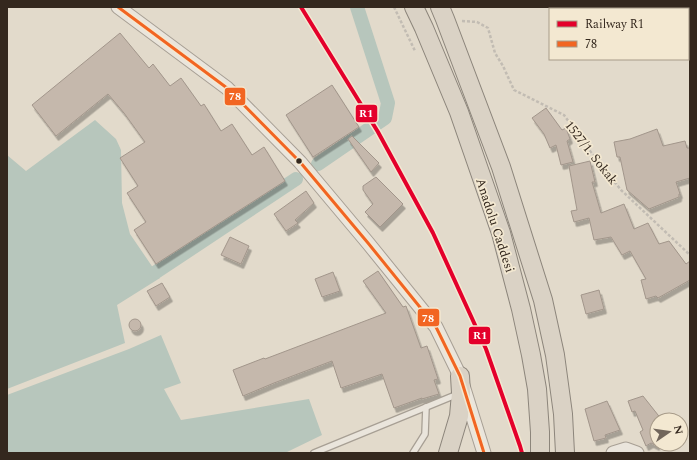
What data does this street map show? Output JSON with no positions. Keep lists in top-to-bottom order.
{
  "streets": {
    "highway": ["Anadolu Caddesi"],
    "path": ["1527/1. Sokak"]
  },
  "crossings": [
    ["1527/1. Sokak", "Anadolu Caddesi"]
  ],
  "lines": ["rail line R1", "transit line 78"],
  "legend": ["Railway R1", "78"],
  "north": "right"
}
